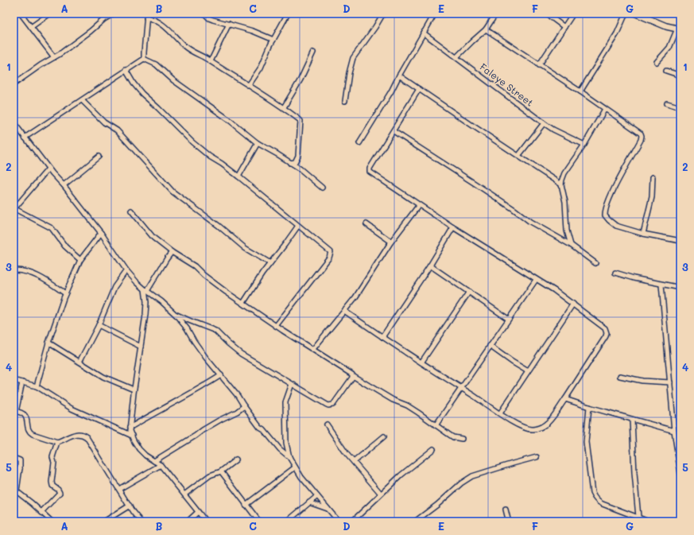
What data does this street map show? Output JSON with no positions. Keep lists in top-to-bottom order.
{
  "streets": {
    "street": ["Faleye Street"]
  },
  "grid": {
    "columns": [
      "A",
      "B",
      "C",
      "D",
      "E",
      "F",
      "G"
    ],
    "rows": [
      "1",
      "2",
      "3",
      "4",
      "5"
    ]
  }
}
